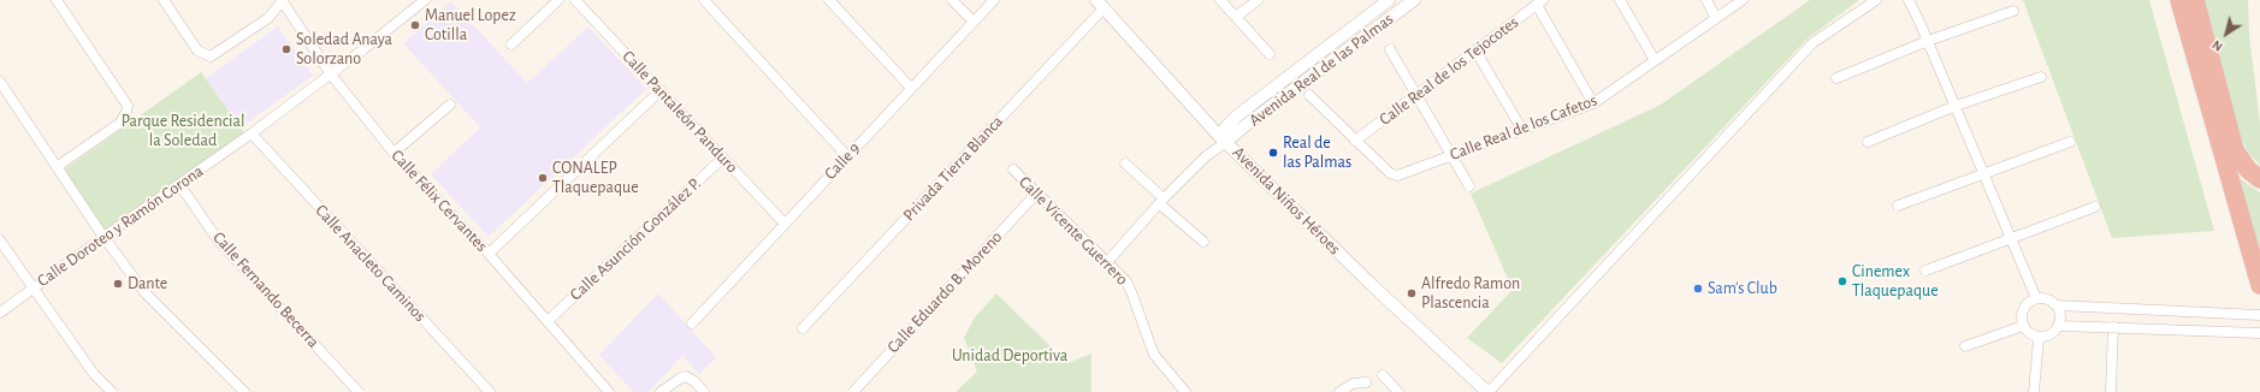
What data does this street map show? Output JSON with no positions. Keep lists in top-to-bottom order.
{
  "streets": {
    "street": [
      "Avenida Real de las Palmas",
      "Calle Real de los Tejocotes",
      "Calle Pantaleón Panduro",
      "Calle Real de los Cafetos",
      "Calle 9",
      "Privada Tierra Blanca",
      "Calle Félix Cervantes",
      "Avenida Niños Héroes",
      "Calle Doroteo y Ramón Corona",
      "Calle Vicente Guerrero",
      "Calle Asunción González P.",
      "Calle Anacleto Caminos",
      "Calle Fernando Becerra",
      "Calle Eduardo B. Moreno"
    ]
  },
  "crossings": [
    ["Avenida Real de las Palmas", "Avenida Niños Héroes"],
    ["Avenida Real de las Palmas", "Calle Vicente Guerrero"],
    ["Calle Real de los Tejocotes", "Calle Real de los Cafetos"],
    ["Calle Pantaleón Panduro", "Calle 9"],
    ["Calle Pantaleón Panduro", "Calle Asunción González P."],
    ["Privada Tierra Blanca", "Avenida Niños Héroes"],
    ["Calle Félix Cervantes", "Calle Doroteo y Ramón Corona"],
    ["Calle Félix Cervantes", "Calle Asunción González P."],
    ["Calle Doroteo y Ramón Corona", "Calle Anacleto Caminos"],
    ["Calle Doroteo y Ramón Corona", "Calle Fernando Becerra"],
    ["Calle Vicente Guerrero", "Calle Eduardo B. Moreno"]
  ],
  "parks": ["Parque Residencial la Soledad", "Unidad Deportiva"],
  "places": [
    "Manuel Lopez Cotilla",
    "Soledad Anaya Solorzano",
    "Real de las Palmas",
    "CONALEP Tlaquepaque",
    "Cinemex Tlaquepaque",
    "Dante",
    "Sam's Club",
    "Alfredo Ramon Plascencia"
  ],
  "north": "bottom left"
}
